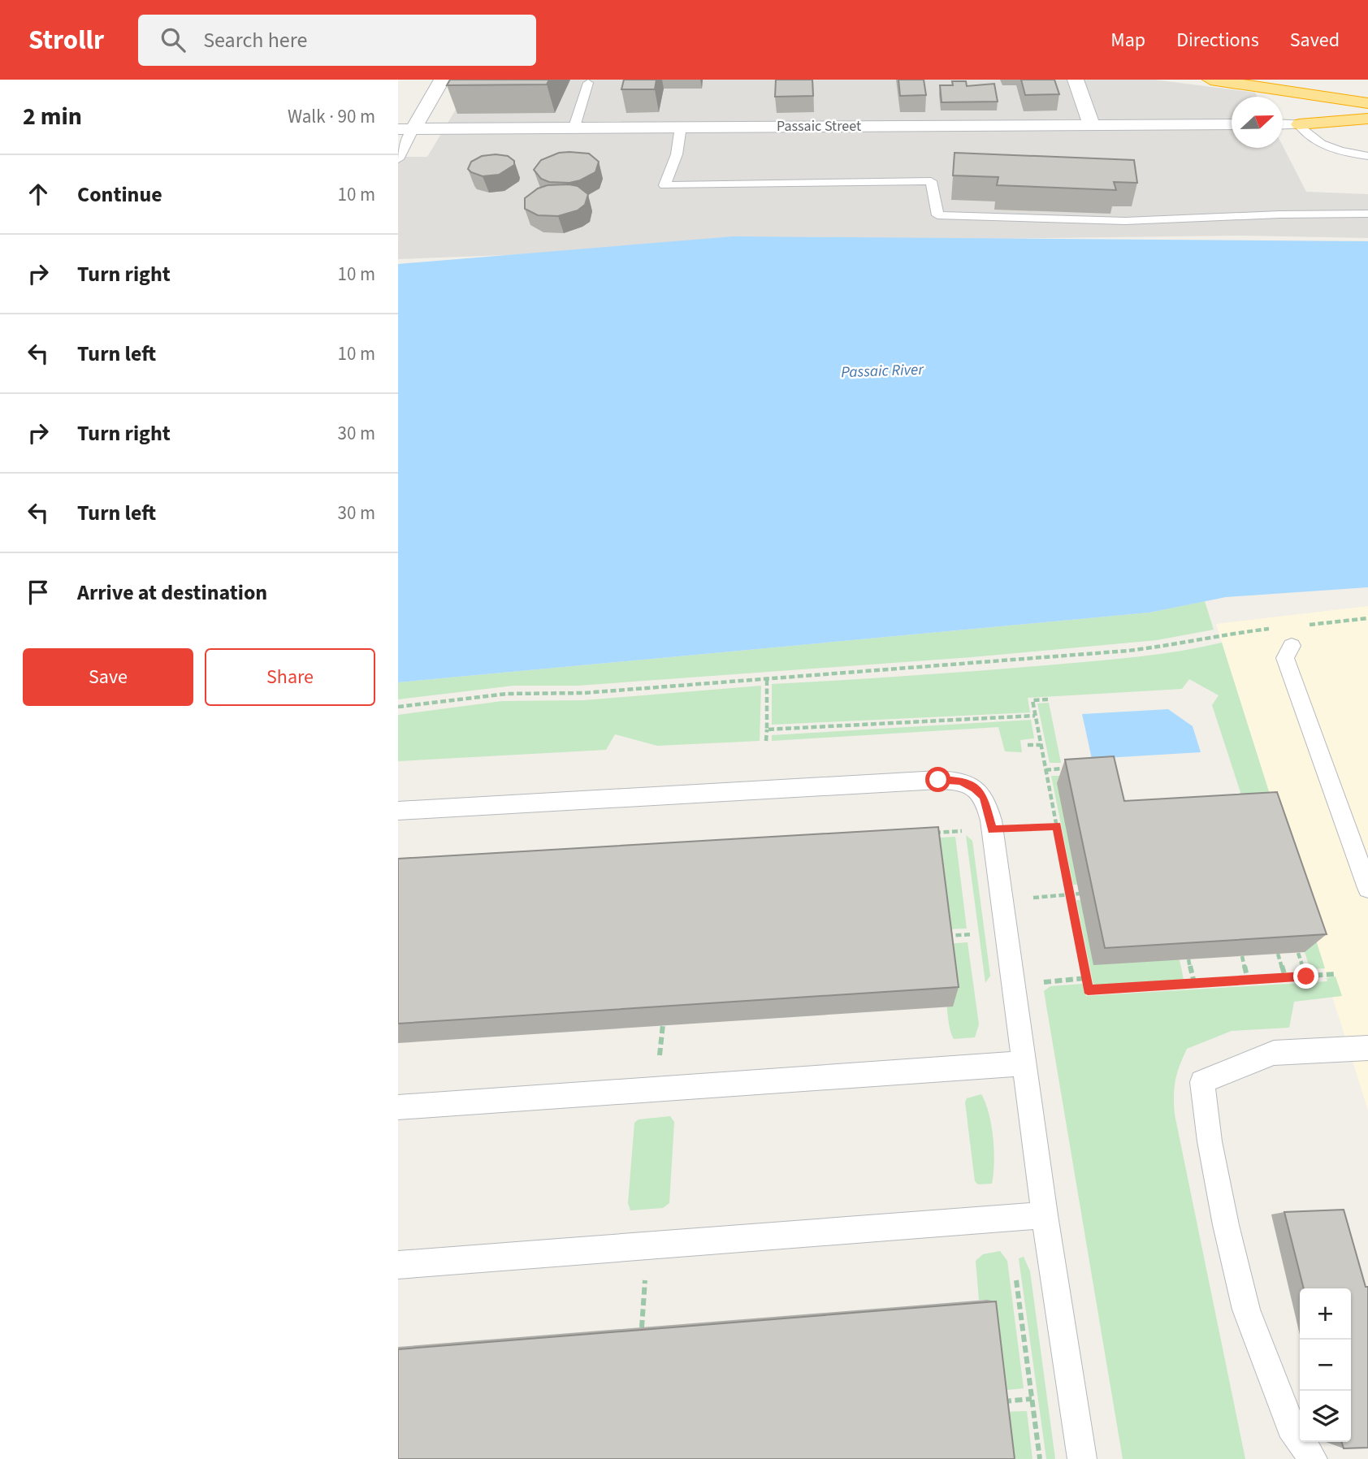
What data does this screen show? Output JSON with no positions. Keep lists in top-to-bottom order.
{
  "streets": {
    "street": ["Passaic Street"]
  },
  "water": ["Passaic River"],
  "north": "right",
  "page": {
    "header": "Strollr",
    "search": "Search here",
    "nav": ["Map", "Directions", "Saved"],
    "heading": ["2 min", "Walk · 90 m"],
    "list": [
      ["Continue", "10 m"],
      ["Turn right", "10 m"],
      ["Turn left", "10 m"],
      ["Turn right", "30 m"],
      ["Turn left", "30 m"],
      "Arrive at destination"
    ],
    "buttons": ["Save", "Share"],
    "map_buttons": ["+", "−"]
  }
}
